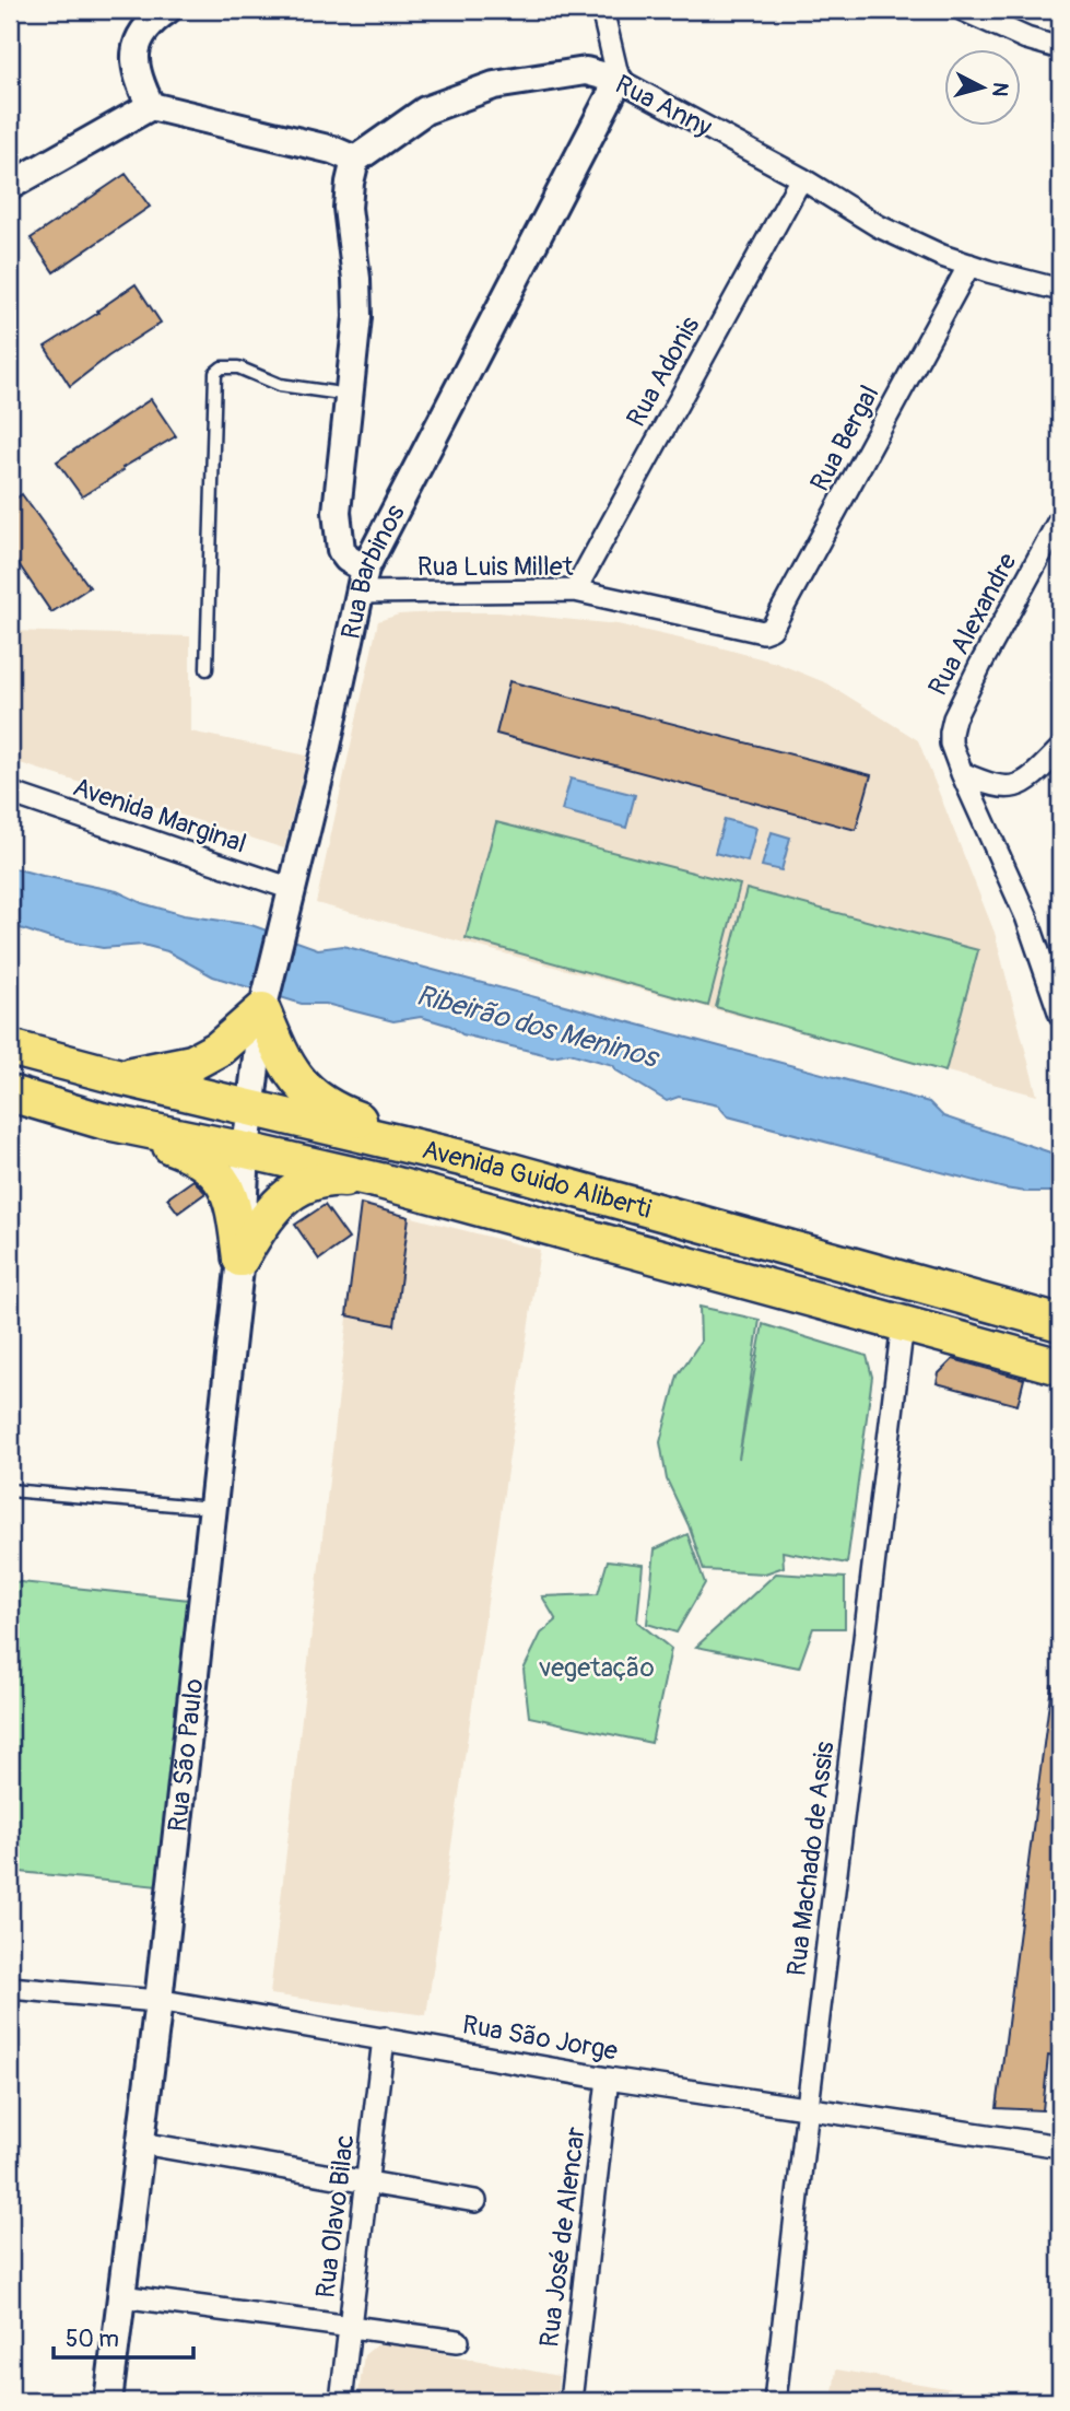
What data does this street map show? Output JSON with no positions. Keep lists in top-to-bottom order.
{
  "streets": {
    "main road": ["Avenida Guido Aliberti"],
    "street": [
      "Rua Anny",
      "Rua Adonis",
      "Rua Bergal",
      "Rua Luis Millet",
      "Rua Barbinos",
      "Rua Alexandre",
      "Avenida Marginal",
      "Rua São Paulo",
      "Rua Machado de Assis",
      "Rua São Jorge",
      "Rua Olavo Bilac",
      "Rua José de Alencar"
    ]
  },
  "crossings": [
    ["Rua Anny", "Rua Adonis"],
    ["Rua Anny", "Rua Bergal"],
    ["Rua Anny", "Rua Barbinos"],
    ["Rua Adonis", "Rua Luis Millet"],
    ["Rua Bergal", "Rua Luis Millet"],
    ["Rua Luis Millet", "Rua Barbinos"],
    ["Rua Barbinos", "Avenida Marginal"],
    ["Rua Barbinos", "Avenida Guido Aliberti"],
    ["Rua Barbinos", "Rua São Paulo"],
    ["Avenida Guido Aliberti", "Rua São Paulo"],
    ["Avenida Guido Aliberti", "Rua Machado de Assis"],
    ["Rua São Paulo", "Rua São Jorge"],
    ["Rua Machado de Assis", "Rua São Jorge"],
    ["Rua São Jorge", "Rua Olavo Bilac"],
    ["Rua São Jorge", "Rua José de Alencar"]
  ],
  "water": ["Ribeirão dos Meninos"],
  "parks": ["vegetação"],
  "scale_bar": "50 m",
  "north": "right"
}
